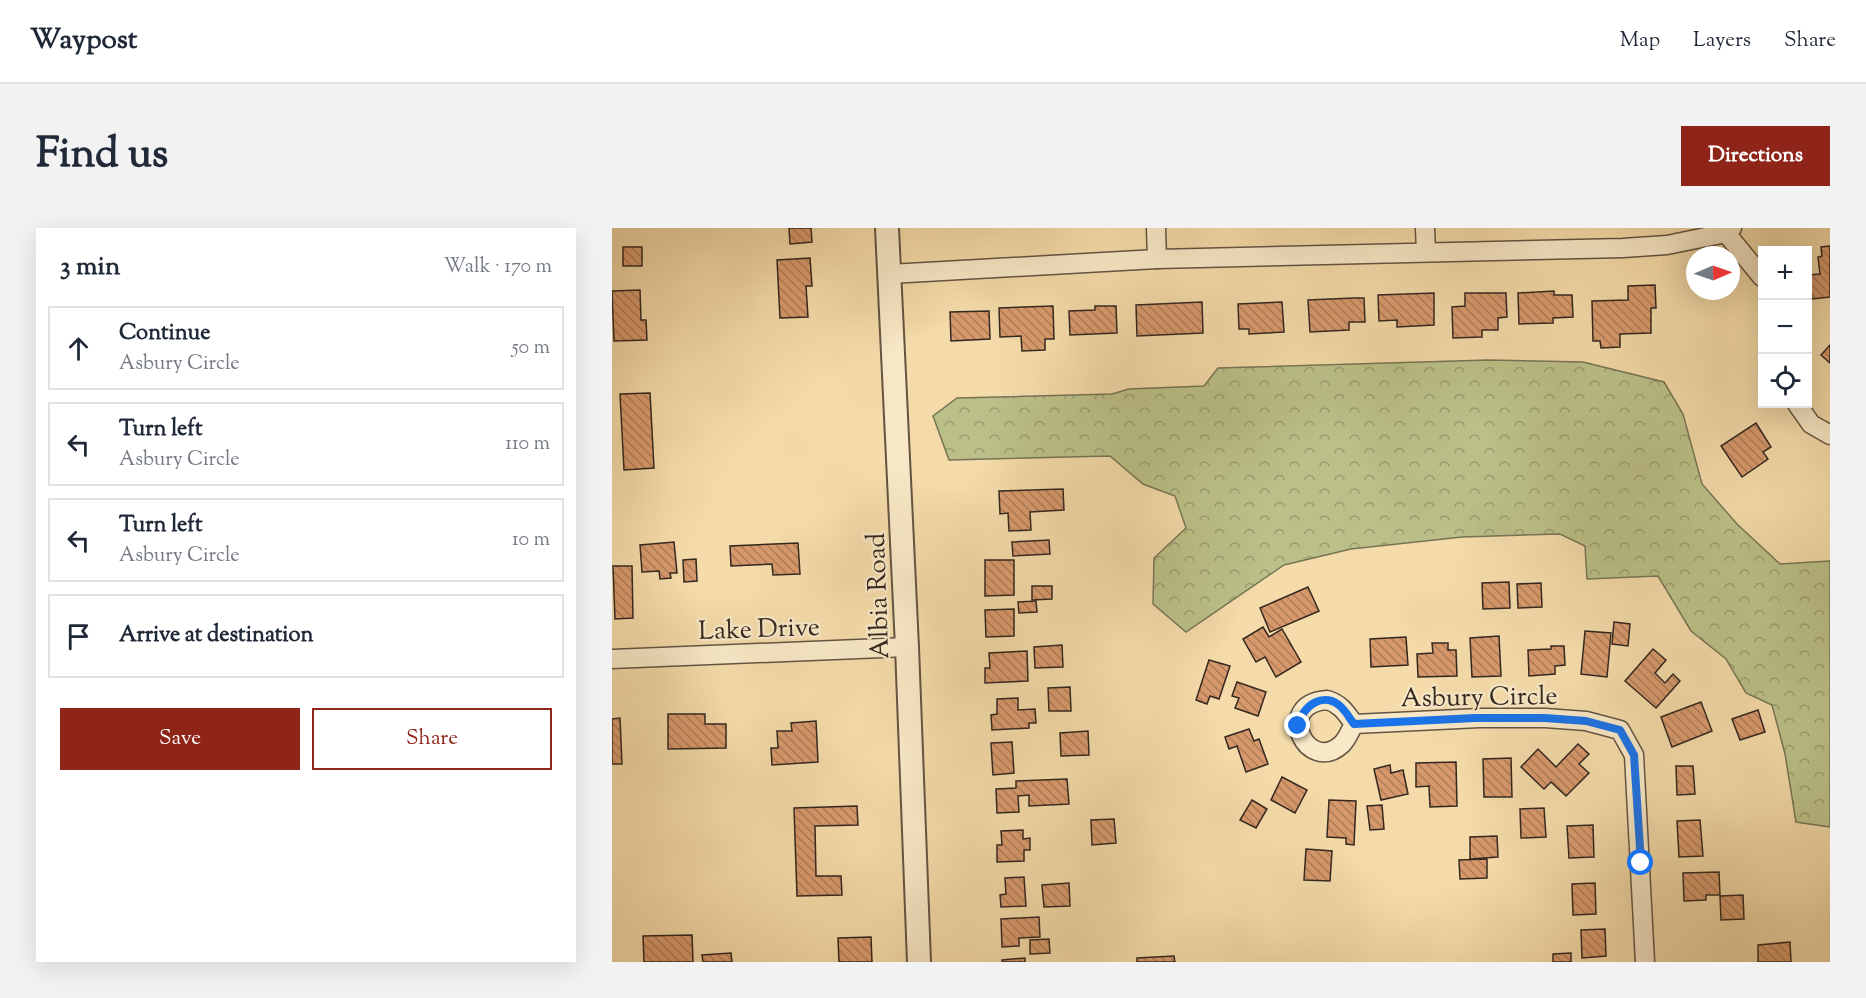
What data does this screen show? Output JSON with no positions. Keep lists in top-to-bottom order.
{
  "streets": {
    "street": ["Albia Road", "Lake Drive", "Asbury Circle"]
  },
  "crossings": [
    ["Albia Road", "Lake Drive"]
  ],
  "north": "right",
  "page": {
    "header": "Waypost",
    "nav": ["Map", "Layers", "Share"],
    "title": "Find us",
    "buttons": [
      "Directions",
      ["Save", "Share"]
    ],
    "heading": ["3 min", "Walk · 170 m"],
    "map_buttons": ["+", "−"],
    "list": [
      ["Continue", "Asbury Circle", "50 m"],
      ["Turn left", "Asbury Circle", "110 m"],
      ["Turn left", "Asbury Circle", "10 m"],
      "Arrive at destination"
    ]
  }
}
